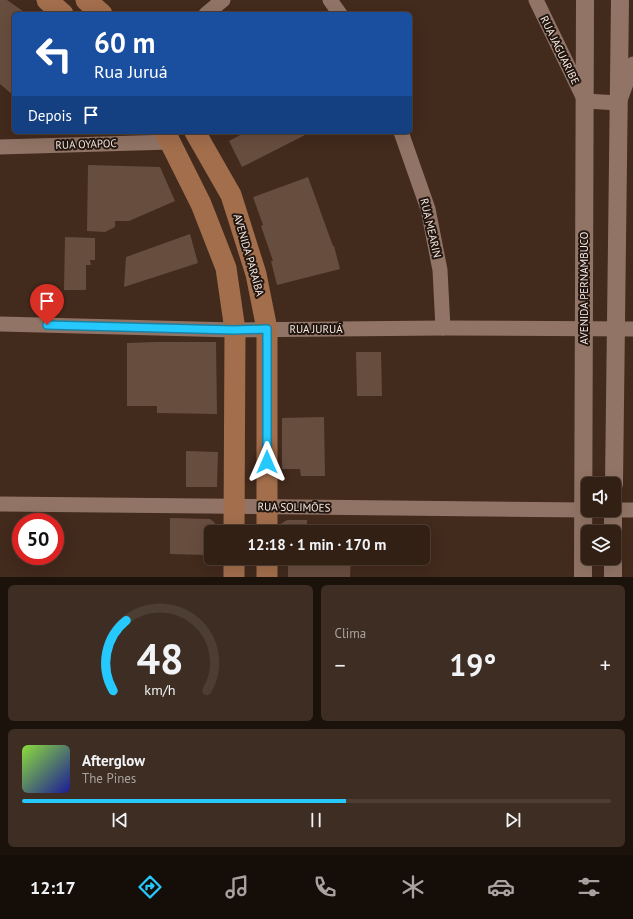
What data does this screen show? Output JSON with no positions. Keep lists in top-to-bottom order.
{
  "streets": {
    "main road": ["AVENIDA PARAÍBA"],
    "street": [
      "RUA JAGUARIBE",
      "RUA OYAPOC",
      "RUA MEARIN",
      "AVENIDA PERNAMBUCO",
      "RUA JURUÁ",
      "RUA SOLIMÕES"
    ]
  },
  "crossings": [
    ["RUA JAGUARIBE", "AVENIDA PERNAMBUCO"],
    ["RUA MEARIN", "RUA JURUÁ"],
    ["AVENIDA PARAÍBA", "RUA JURUÁ"],
    ["AVENIDA PARAÍBA", "RUA SOLIMÕES"],
    ["AVENIDA PERNAMBUCO", "RUA JURUÁ"]
  ],
  "page": {
    "turn": ["60 m", "Rua Juruá"],
    "then": "Depois",
    "limit": "50",
    "trip": "12:18 · 1 min · 170 m",
    "tile": "Clima",
    "heat": ["−", "19°", "+"],
    "song": ["Afterglow", "The Pines"],
    "tabs": "12:17",
    "gauge": ["48", "km/h"]
  }
}
